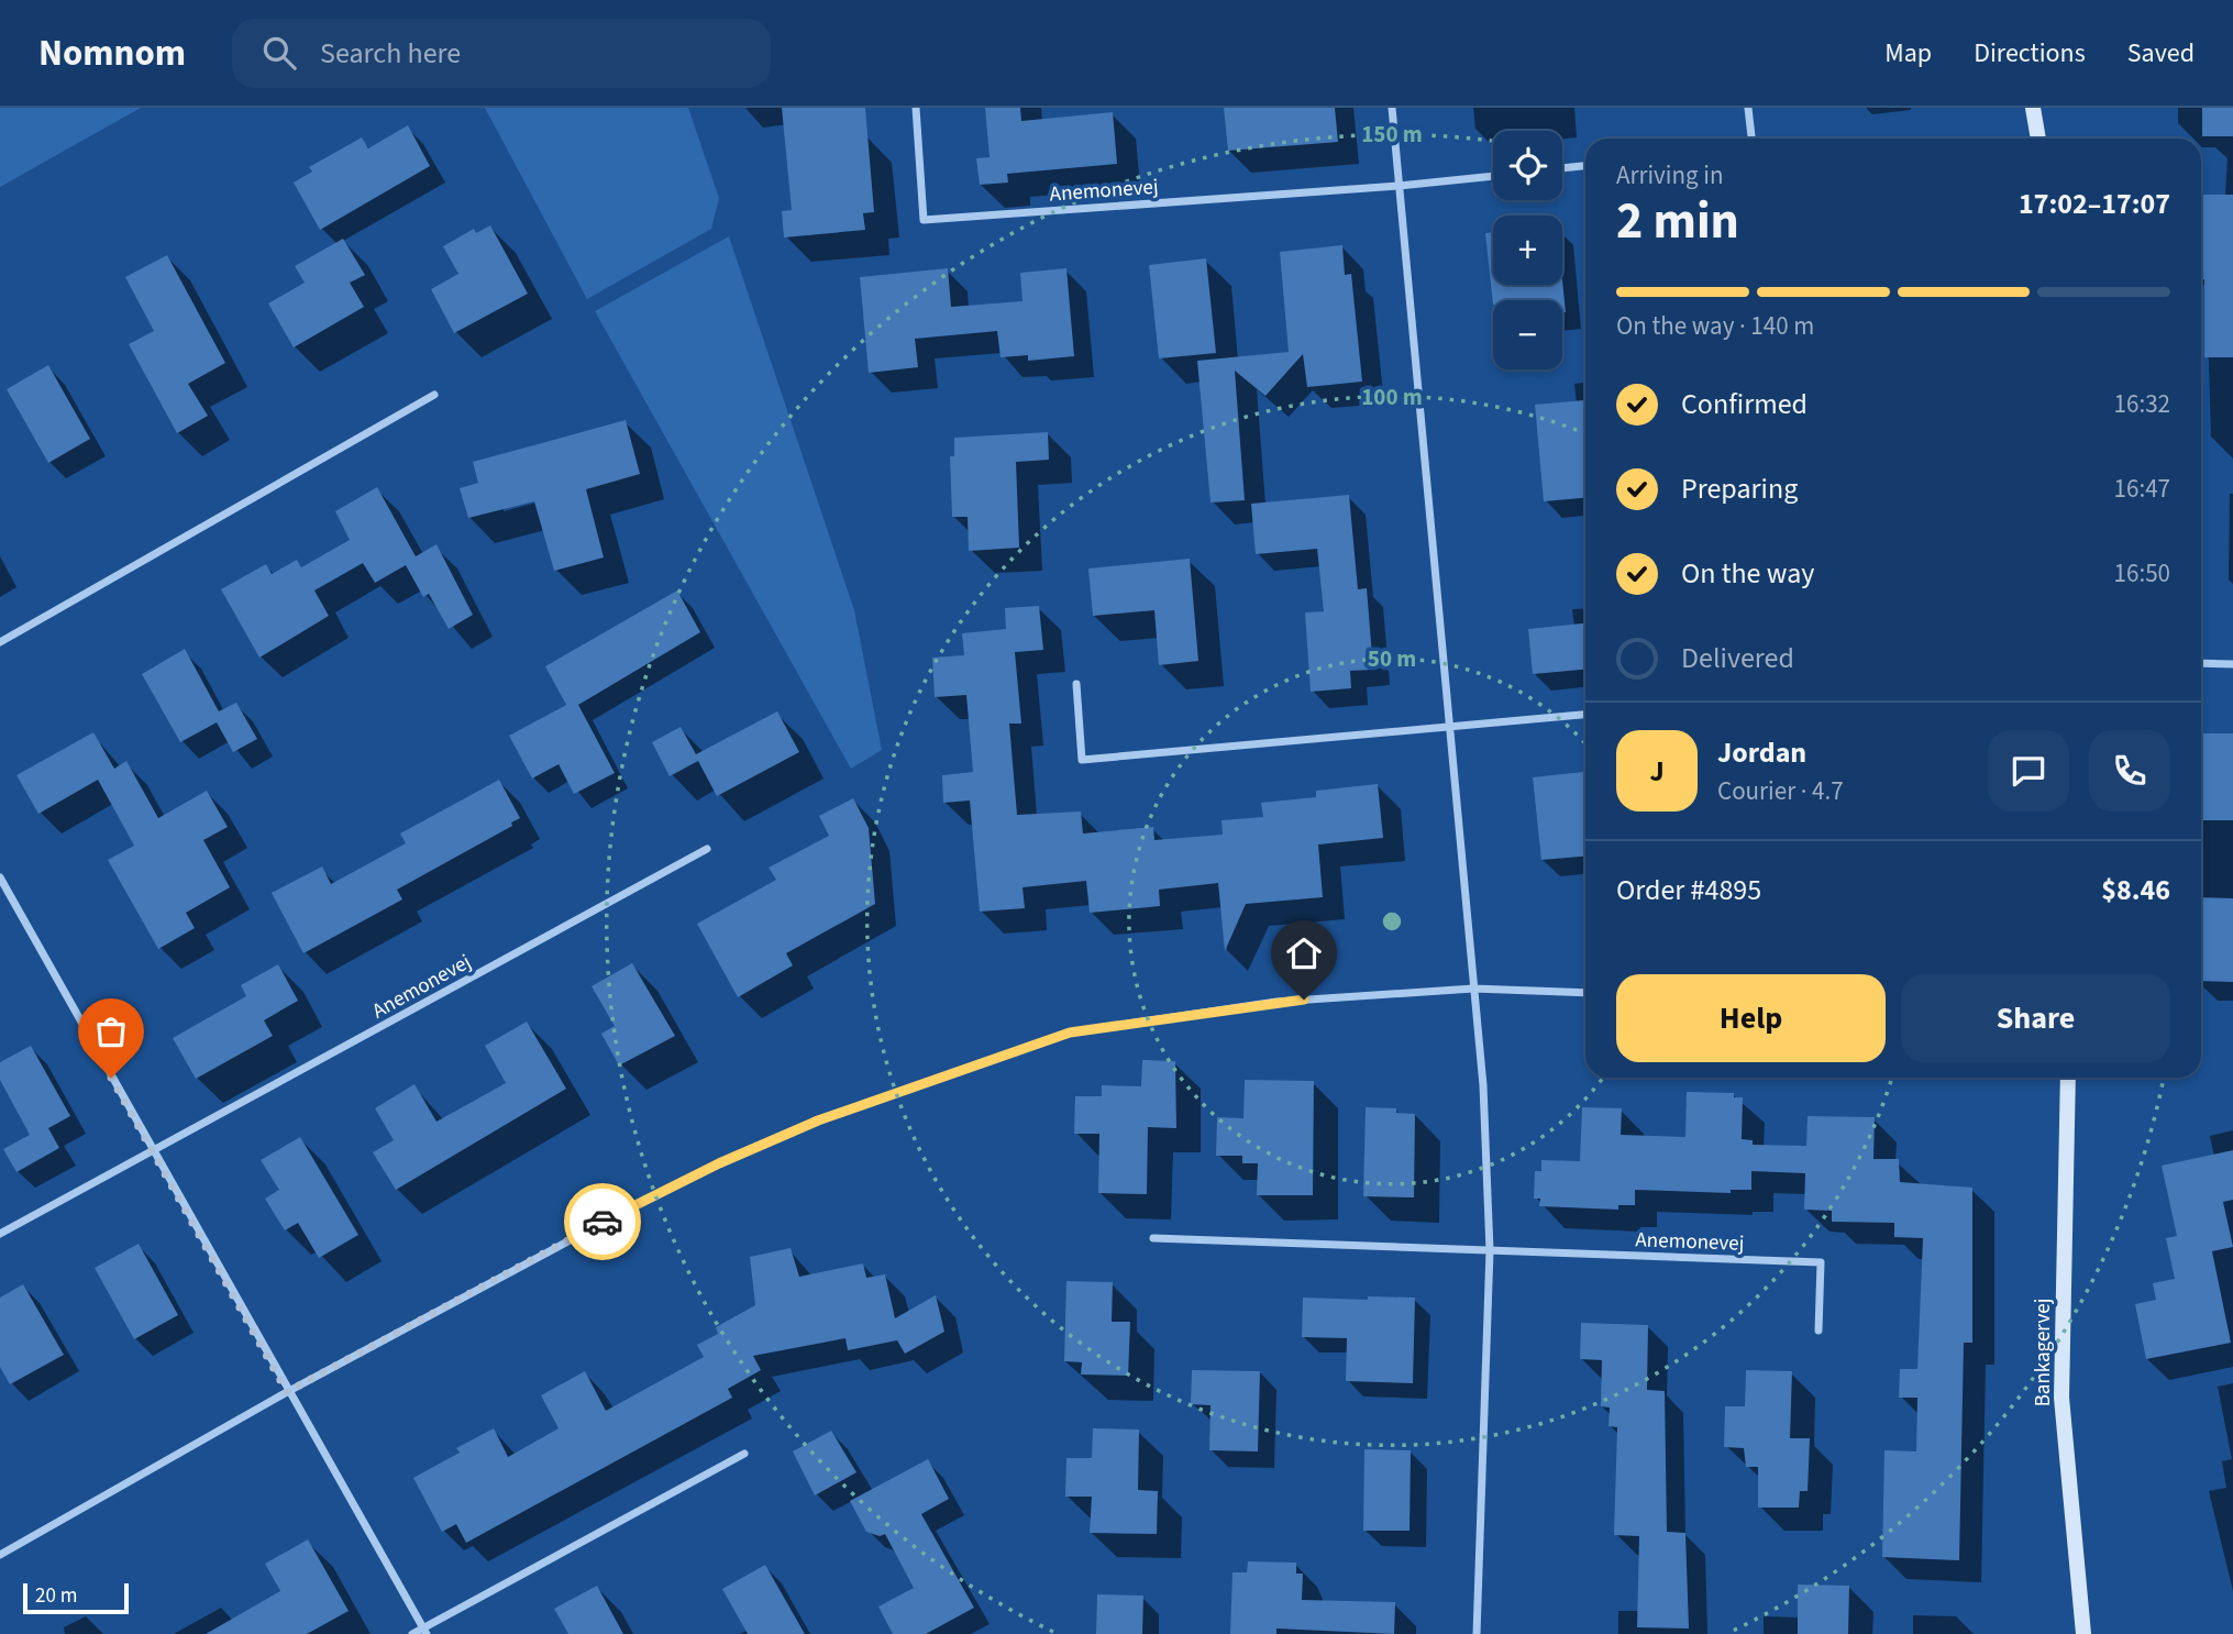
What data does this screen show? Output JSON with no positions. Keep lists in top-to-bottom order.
{
  "streets": {
    "street": ["Anemonevej", "Bankagervej"]
  },
  "scale_bar": "20 m",
  "page": {
    "header": "Nomnom",
    "search": "Search here",
    "nav": ["Map", "Directions", "Saved"],
    "map_buttons": ["+", "−"],
    "heading": ["2 min", "Arriving in", "17:02–17:07"],
    "panel": [
      "Jordan",
      "Courier · 4.7",
      "Order #4895",
      "$8.46"
    ],
    "bar": "On the way · 140 m",
    "list": [
      ["Confirmed", "16:32"],
      ["Preparing", "16:47"],
      ["On the way", "16:50"],
      "Delivered"
    ],
    "round": "J",
    "buttons": ["Help", "Share"],
    "scale": "20 m"
  },
  "rings": ["150 m", "100 m", "50 m"]
}
